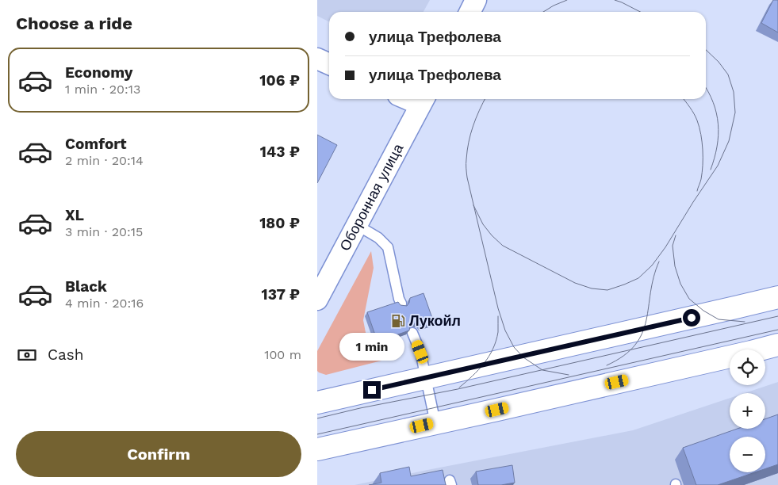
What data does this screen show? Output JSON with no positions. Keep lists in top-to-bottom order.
{
  "streets": {
    "street": ["Оборонная улица"]
  },
  "places": {
    "fuel station": ["Лукойл"]
  },
  "page": {
    "heading": "Choose a ride",
    "banner": ["улица Трефолева", "улица Трефолева"],
    "list": [
      {
        "name": "Economy",
        "note": "1 min · 20:13",
        "value": "106 ₽"
      },
      {
        "name": "Comfort",
        "note": "2 min · 20:14",
        "value": "143 ₽"
      },
      {
        "name": "XL",
        "note": "3 min · 20:15",
        "value": "180 ₽"
      },
      {
        "name": "Black",
        "note": "4 min · 20:16",
        "value": "137 ₽"
      }
    ],
    "pay": ["Cash", "100 m"],
    "bubble": "1 min",
    "map_buttons": ["+", "−"],
    "buttons": "Confirm"
  }
}
